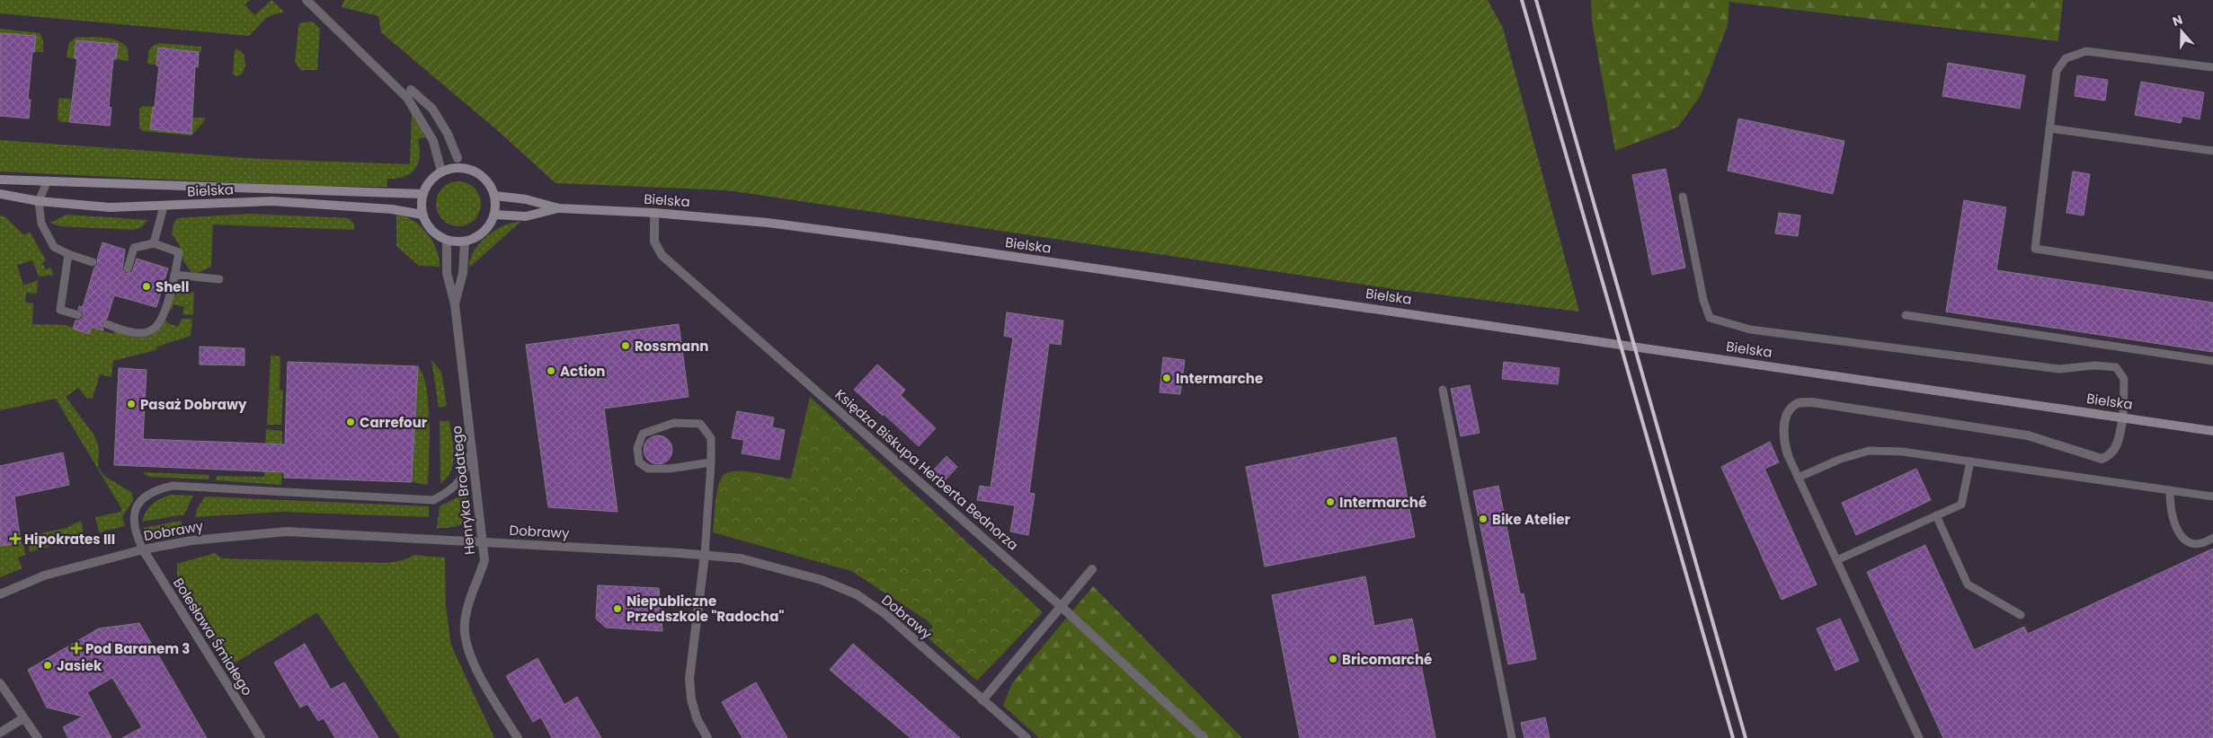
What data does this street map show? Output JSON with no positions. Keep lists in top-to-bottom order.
{
  "streets": {
    "main road": ["Bielska"],
    "street": [
      "Księdza Biskupa Herberta Bednorza",
      "Henryka Brodatego",
      "Dobrawy",
      "Bolesława Śmiałego"
    ]
  },
  "crossings": [
    ["Bielska", "Księdza Biskupa Herberta Bednorza"],
    ["Bielska", "Henryka Brodatego"],
    ["Henryka Brodatego", "Dobrawy"],
    ["Dobrawy", "Bolesława Śmiałego"]
  ],
  "places": {
    "other": [
      "Shell",
      "Rossmann",
      "Action",
      "Intermarche",
      "Pasaż Dobrawy",
      "Carrefour",
      "Intermarché",
      "Bike Atelier",
      "Niepubliczne Przedszkole \"Radocha\"",
      "Bricomarché",
      "Jasiek"
    ],
    "health": ["Hipokrates III", "Pod Baranem 3"]
  },
  "north": "top"
}
